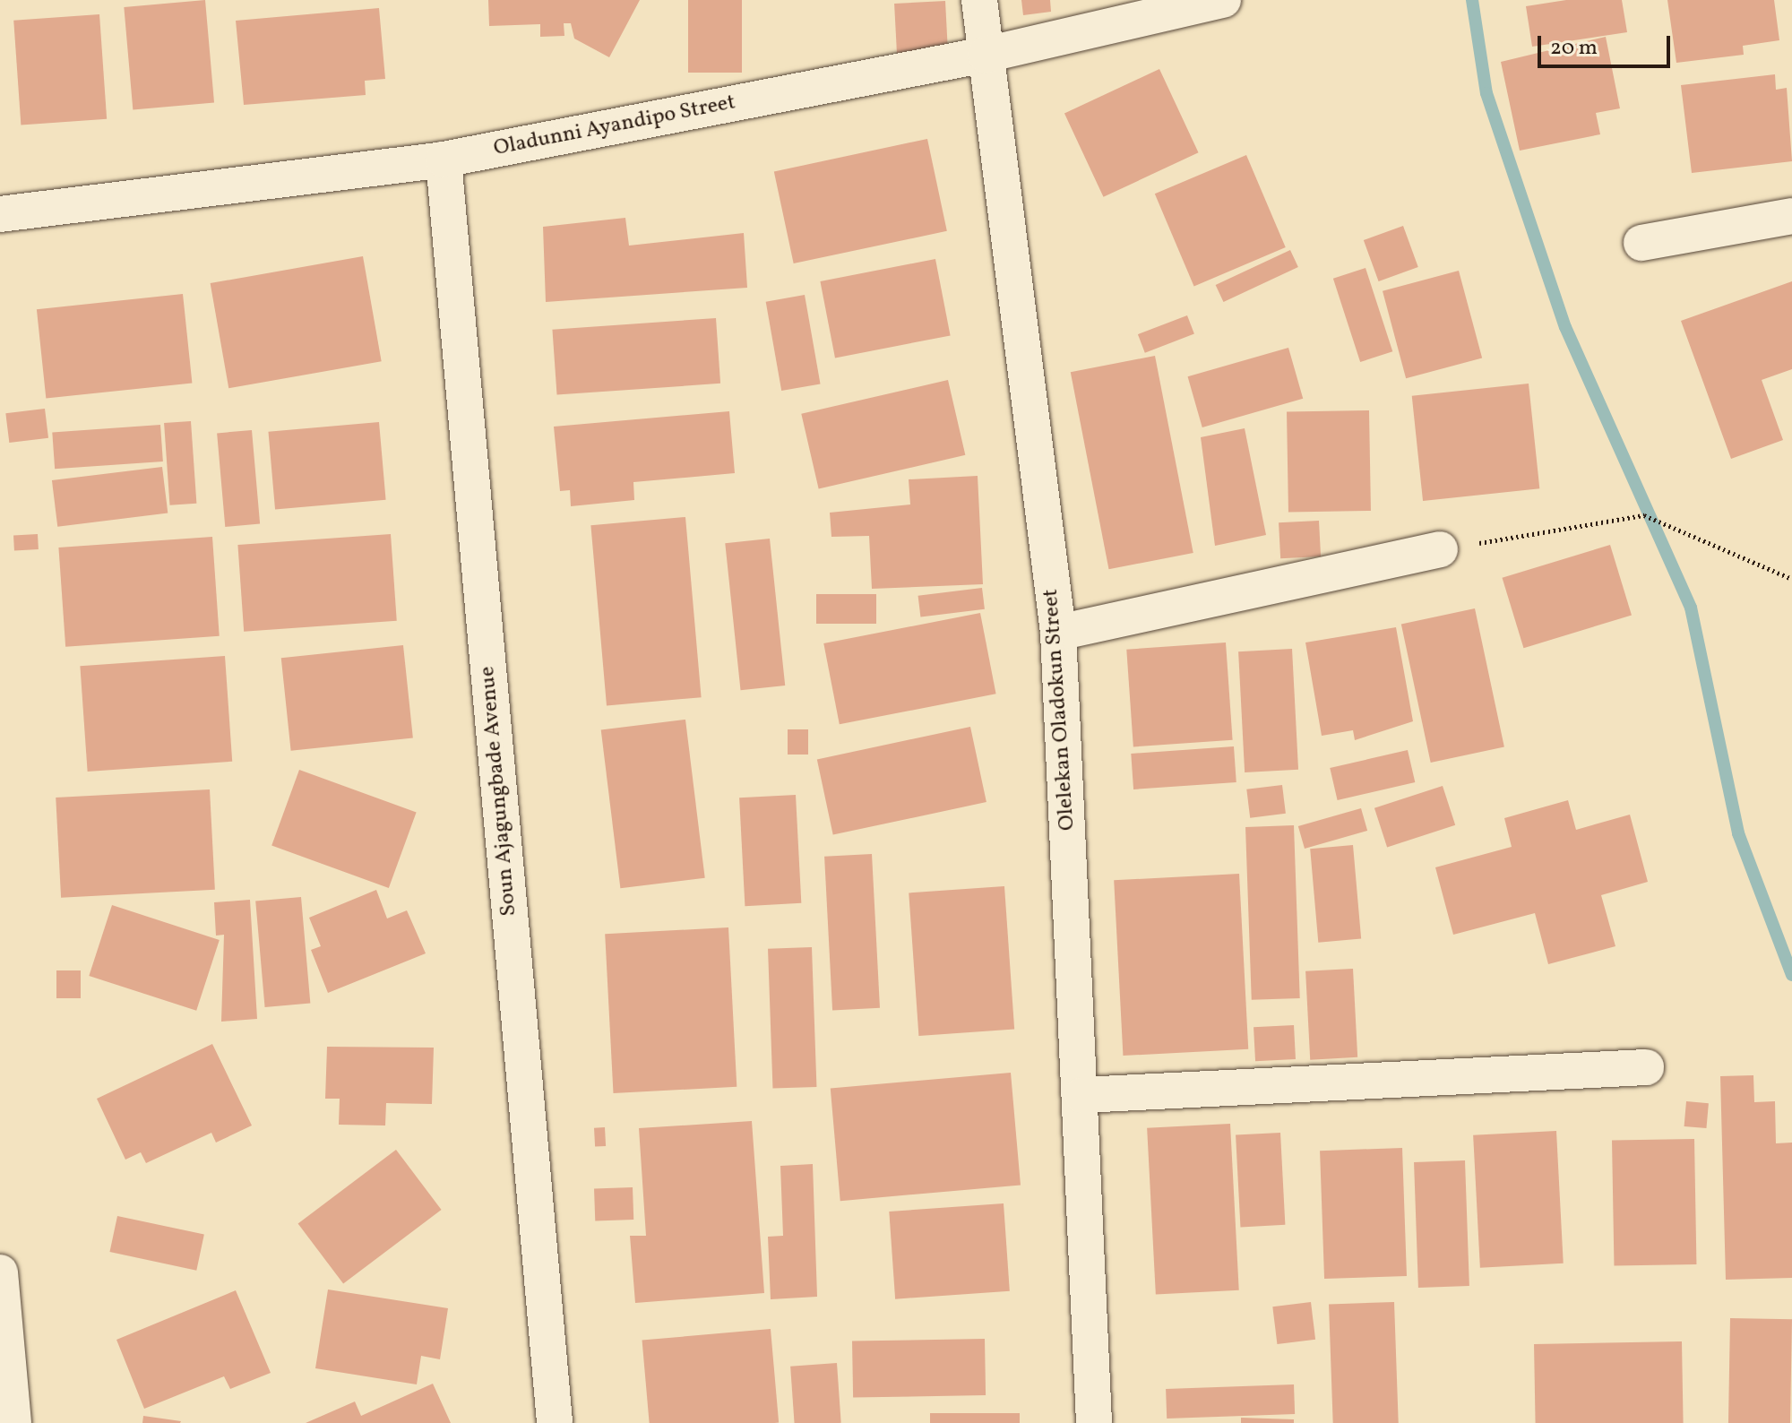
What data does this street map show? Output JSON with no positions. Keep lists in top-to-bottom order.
{
  "streets": {
    "street": ["Oladunni Ayandipo Street", "Olelekan Oladokun Street", "Soun Ajagungbade Avenue"]
  },
  "crossings": [
    ["Oladunni Ayandipo Street", "Olelekan Oladokun Street"],
    ["Oladunni Ayandipo Street", "Soun Ajagungbade Avenue"]
  ],
  "scale_bar": "20 m"
}
